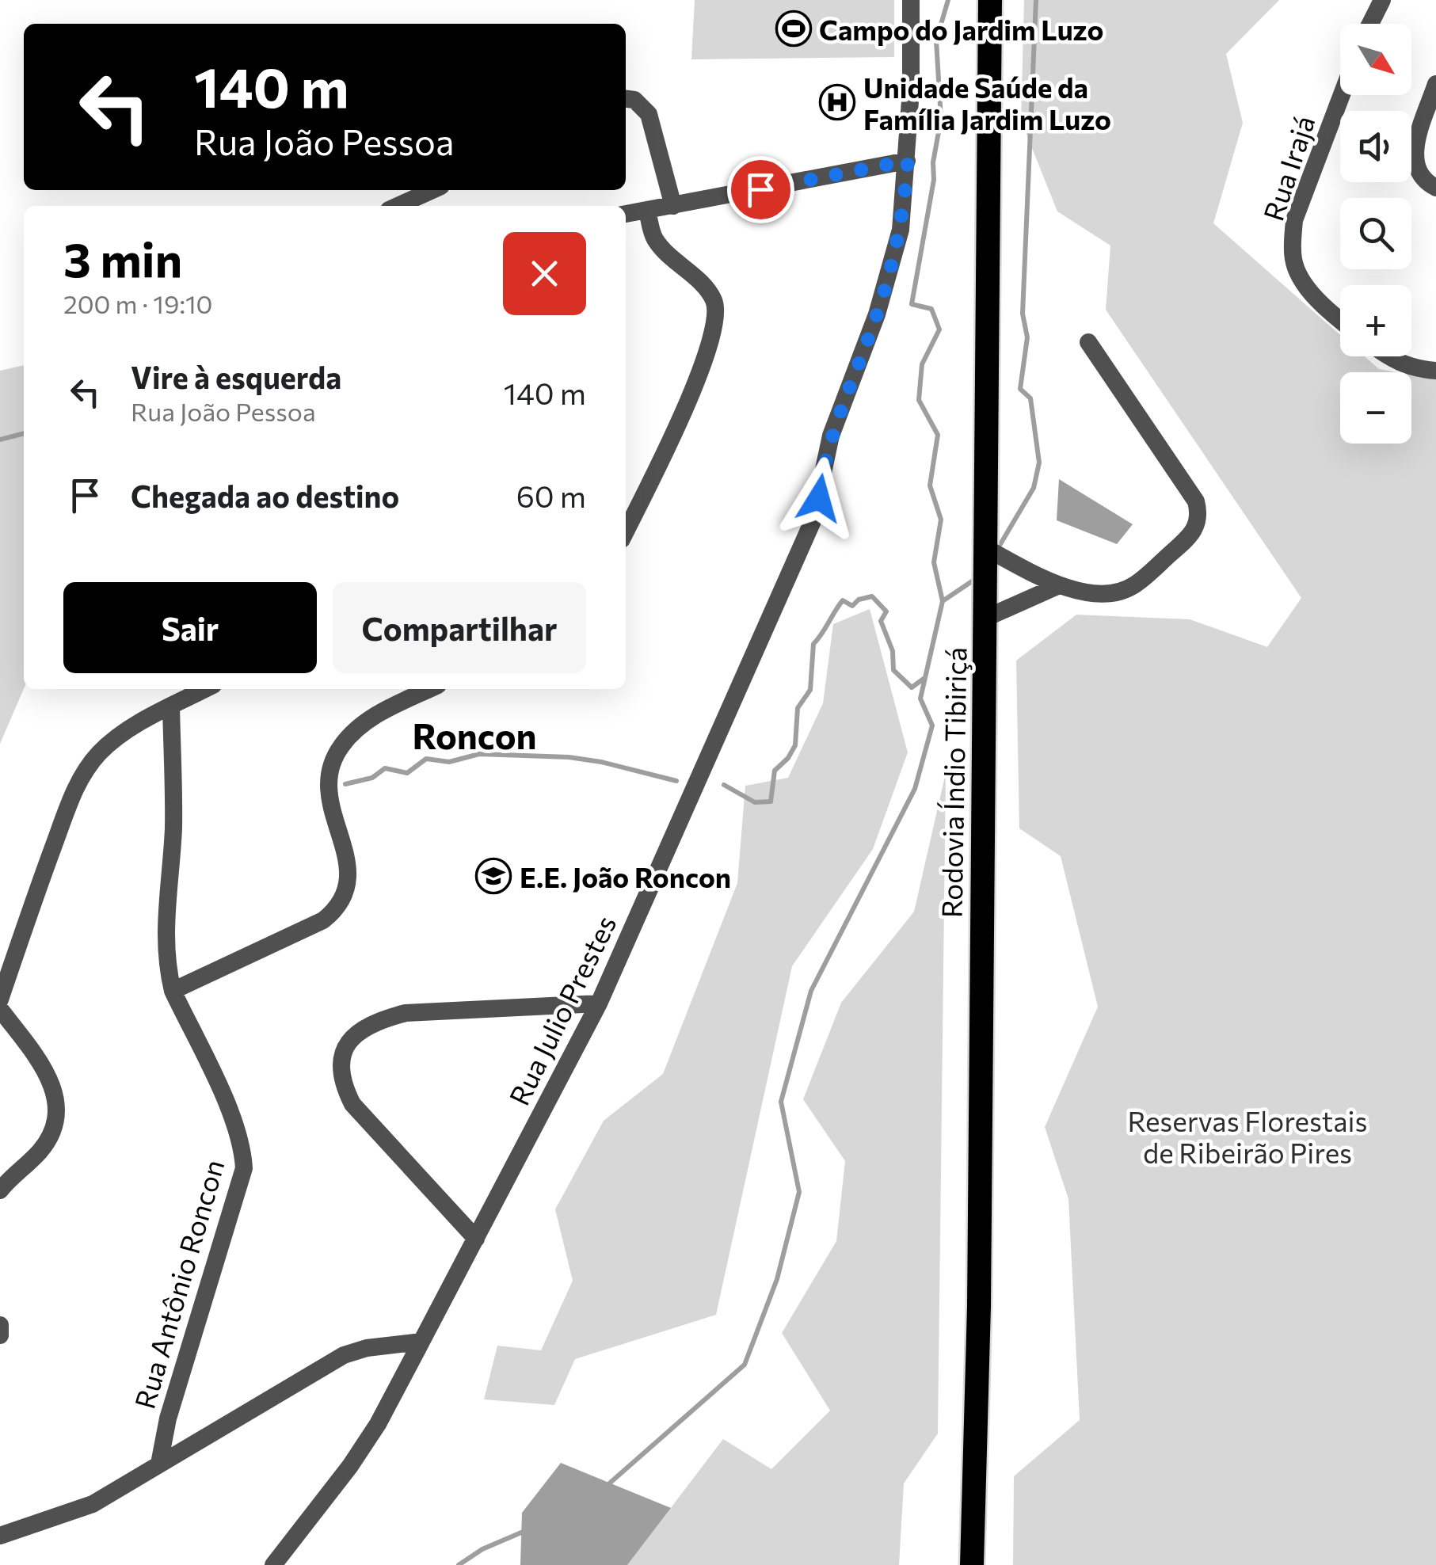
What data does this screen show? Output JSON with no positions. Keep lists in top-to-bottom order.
{
  "streets": {
    "highway": ["Rodovia Índio Tibiriçá"],
    "street": ["Rua Irajá", "Rua Julio Prestes", "Rua Antônio Roncon"]
  },
  "districts": ["Roncon"],
  "parks": ["Reservas Florestais de Ribeirão Pires"],
  "places": {
    "sports": ["Campo do Jardim Luzo"],
    "hospital": ["Unidade Saúde da Família Jardim Luzo"],
    "school or university": ["E.E. João Roncon"]
  },
  "north": "bottom right",
  "page": {
    "map_buttons": ["+", "−"],
    "turn": ["140 m", "Rua João Pessoa"],
    "heading": ["3 min", "200 m · 19:10"],
    "list": [
      {
        "name": "Vire à esquerda",
        "note": "Rua João Pessoa",
        "value": "140 m"
      },
      {
        "name": "Chegada ao destino",
        "value": "60 m"
      }
    ],
    "buttons": ["Sair", "Compartilhar"]
  }
}
